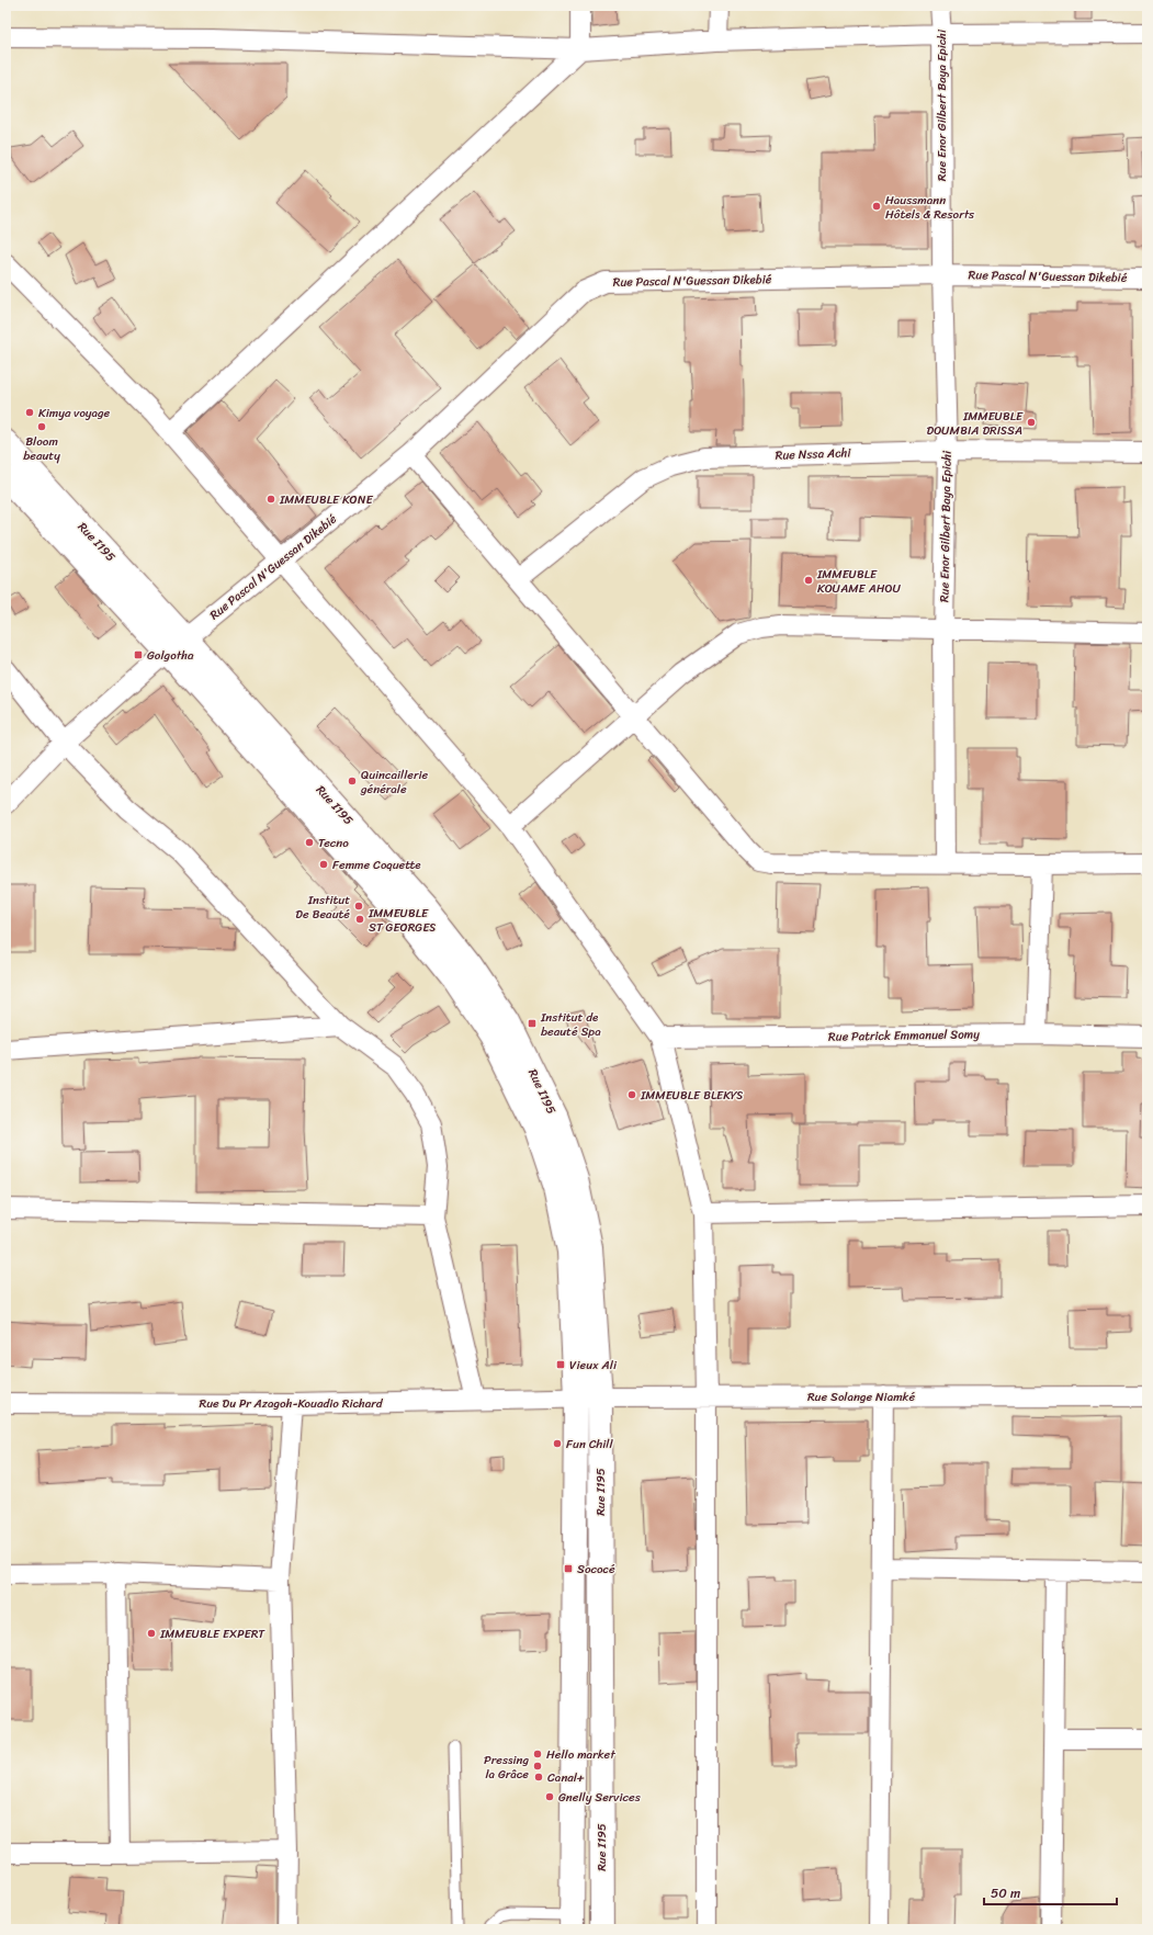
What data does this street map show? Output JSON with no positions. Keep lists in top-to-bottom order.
{
  "streets": {
    "main road": ["Rue I195"],
    "street": [
      "Rue Enor Gilbert Baya Epichi",
      "Rue Pascal N'Guessan Dikebié",
      "Rue Nssa Achi",
      "Rue Patrick Emmanuel Somy",
      "Rue Solange Niamké",
      "Rue Du Pr Azagoh-Kouadio Richard"
    ]
  },
  "crossings": [
    ["Rue Enor Gilbert Baya Epichi", "Rue Pascal N'Guessan Dikebié"],
    ["Rue Enor Gilbert Baya Epichi", "Rue Nssa Achi"],
    ["Rue Pascal N'Guessan Dikebié", "Rue I195"],
    ["Rue I195", "Rue Solange Niamké"],
    ["Rue I195", "Rue Du Pr Azagoh-Kouadio Richard"],
    ["Rue Solange Niamké", "Rue Du Pr Azagoh-Kouadio Richard"]
  ],
  "places": {
    "other": [
      "Haussmann Hôtels & Resorts",
      "Kimya voyage",
      "IMMEUBLE DOUMBIA DRISSA",
      "Bloom beauty",
      "IMMEUBLE KONE",
      "IMMEUBLE KOUAME AHOU",
      "Quincaillerie générale",
      "Tecno",
      "Femme Coquette",
      "Institut De Beauté",
      "IMMEUBLE ST GEORGES",
      "IMMEUBLE BLEKYS",
      "Fun Chill",
      "IMMEUBLE EXPERT",
      "Hello market",
      "Pressing la Grâce",
      "Canal+",
      "Gnelly Services"
    ],
    "transit": [
      "Golgotha",
      "Institut de beauté Spa",
      "Vieux Ali",
      "Sococé"
    ]
  },
  "scale_bar": "50 m"
}
